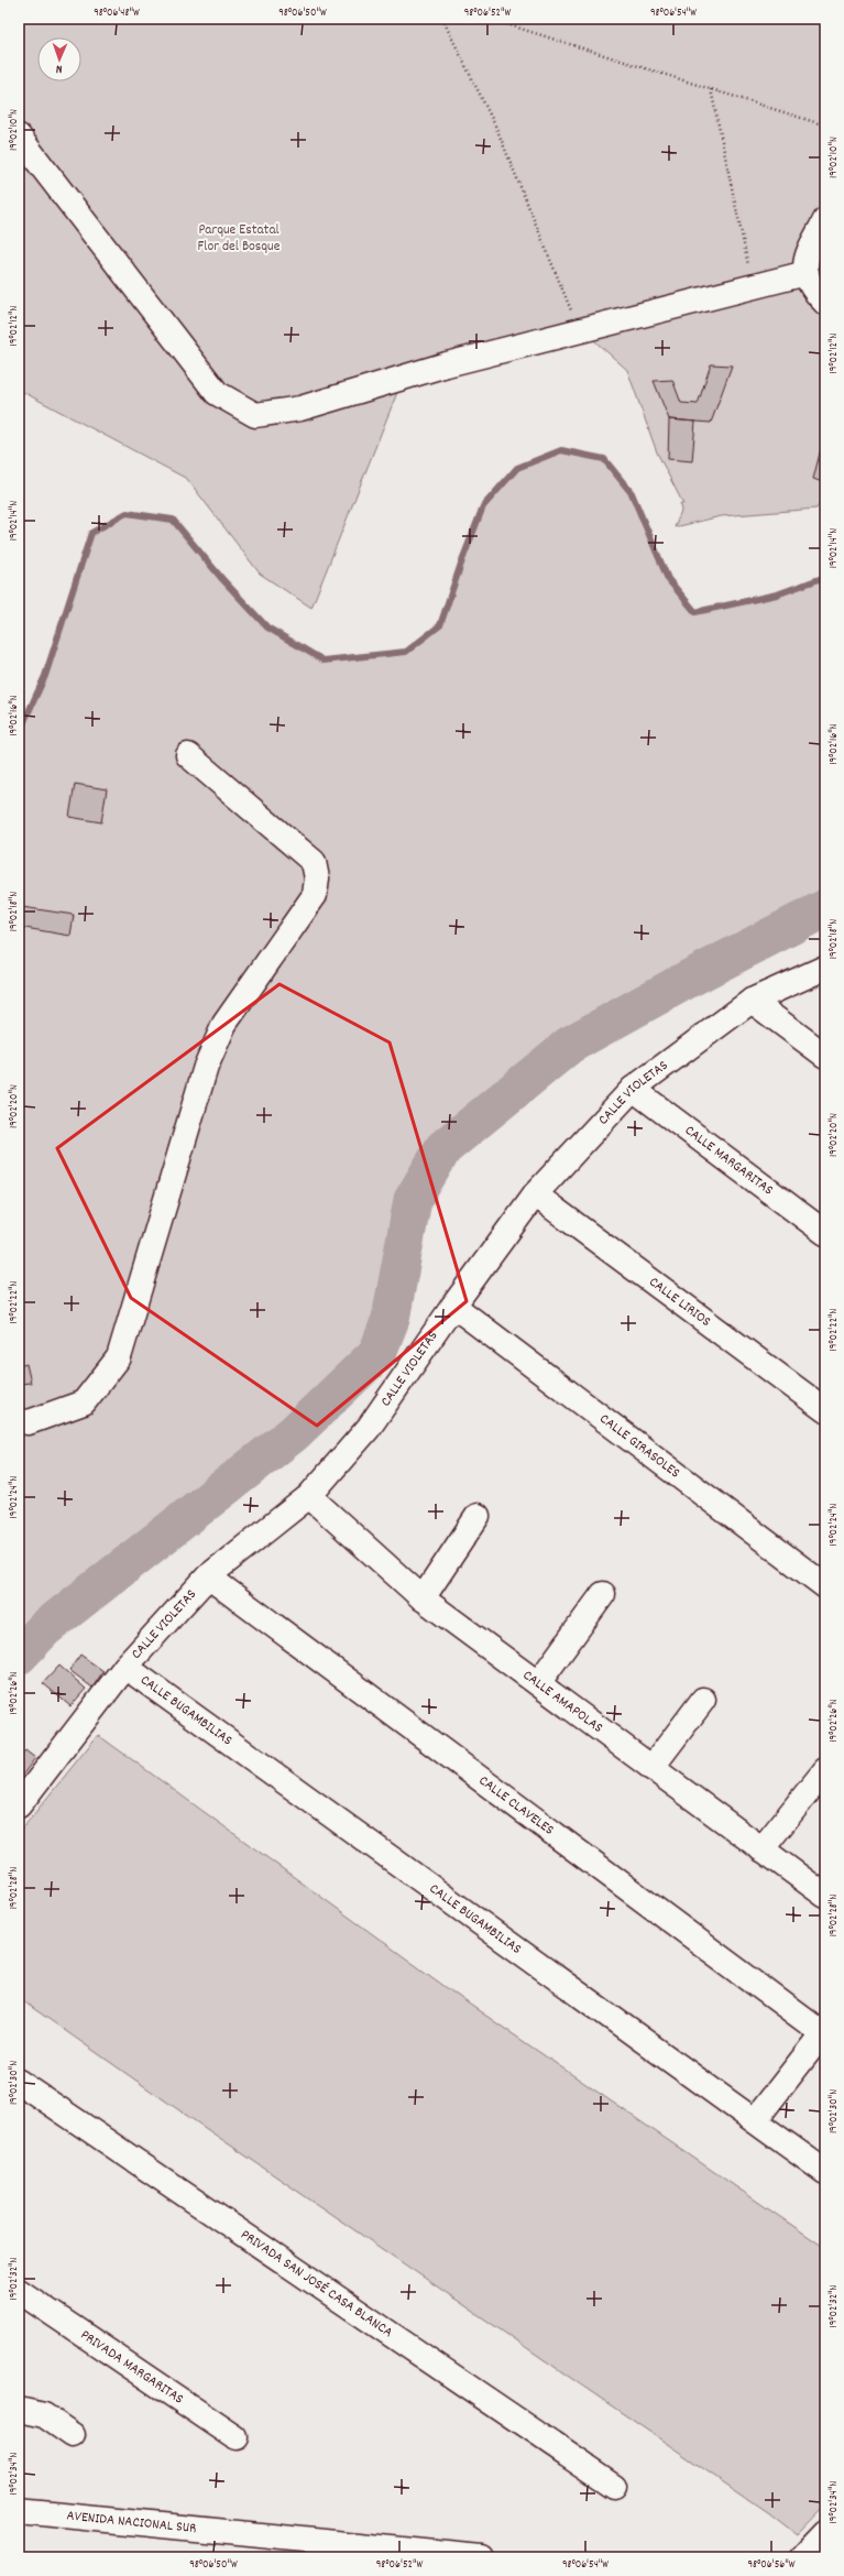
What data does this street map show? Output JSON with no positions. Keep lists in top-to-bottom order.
{
  "streets": {
    "street": [
      "CALLE VIOLETAS",
      "CALLE MARGARITAS",
      "CALLE LIRIOS",
      "CALLE GIRASOLES",
      "CALLE AMAPOLAS",
      "CALLE BUGAMBILIAS",
      "CALLE CLAVELES",
      "PRIVADA SAN JOSÉ CASA BLANCA",
      "PRIVADA MARGARITAS",
      "AVENIDA NACIONAL SUR"
    ]
  },
  "crossings": [
    ["CALLE VIOLETAS", "CALLE MARGARITAS"],
    ["CALLE VIOLETAS", "CALLE LIRIOS"],
    ["CALLE VIOLETAS", "CALLE GIRASOLES"],
    ["CALLE VIOLETAS", "CALLE AMAPOLAS"],
    ["CALLE VIOLETAS", "CALLE BUGAMBILIAS"],
    ["CALLE VIOLETAS", "CALLE CLAVELES"]
  ],
  "parks": ["Parque Estatal Flor del Bosque"],
  "north": "bottom",
  "coordinates": [
    "98°06'48\"W",
    "98°06'50\"W",
    "98°06'52\"W",
    "98°06'54\"W",
    "19°02'10\"N",
    "19°02'12\"N",
    "19°02'14\"N",
    "19°02'16\"N",
    "19°02'18\"N",
    "19°02'20\"N",
    "19°02'22\"N",
    "19°02'24\"N",
    "19°02'26\"N",
    "19°02'28\"N",
    "19°02'30\"N",
    "19°02'32\"N",
    "19°02'34\"N",
    "98°06'56\"W"
  ]
}
